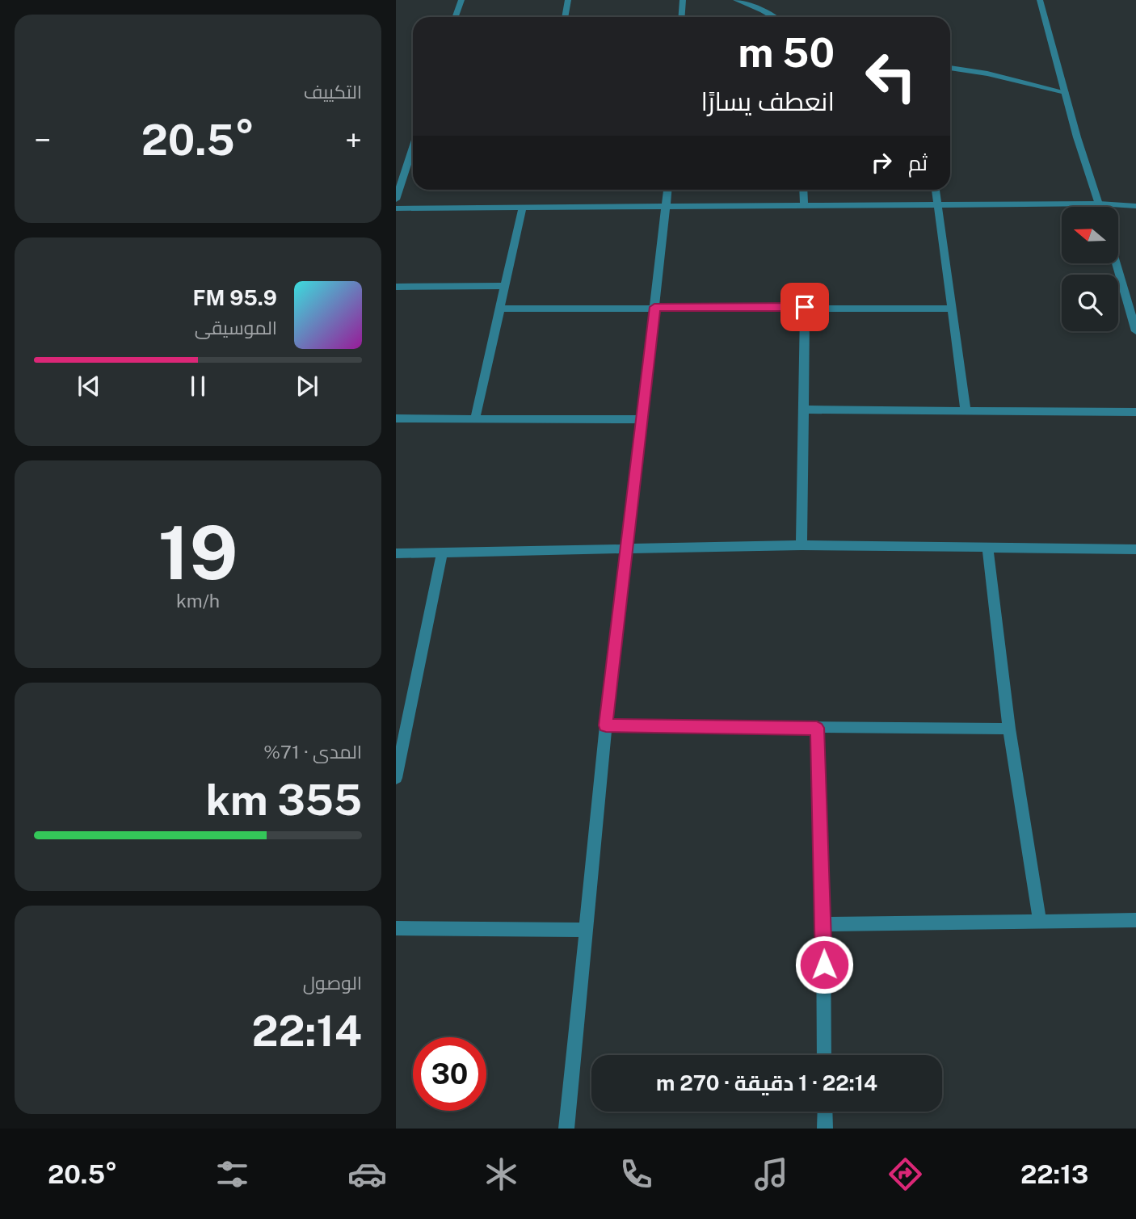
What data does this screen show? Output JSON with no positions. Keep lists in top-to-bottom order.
{
  "north": "left",
  "page": {
    "tile": [
      "التكييف",
      ["19", "km/h"],
      ["المدى · 71%", "355 km"],
      ["الوصول", "22:14"]
    ],
    "turn": ["50 m", "انعطف يسارًا"],
    "heat": ["−", "20.5°", "+"],
    "then": "ثم",
    "song": ["95.9 FM", "الموسيقى"],
    "limit": "30",
    "trip": "22:14 · 1 دقيقة · 270 m",
    "tabs": ["22:13", "20.5°"]
  }
}
